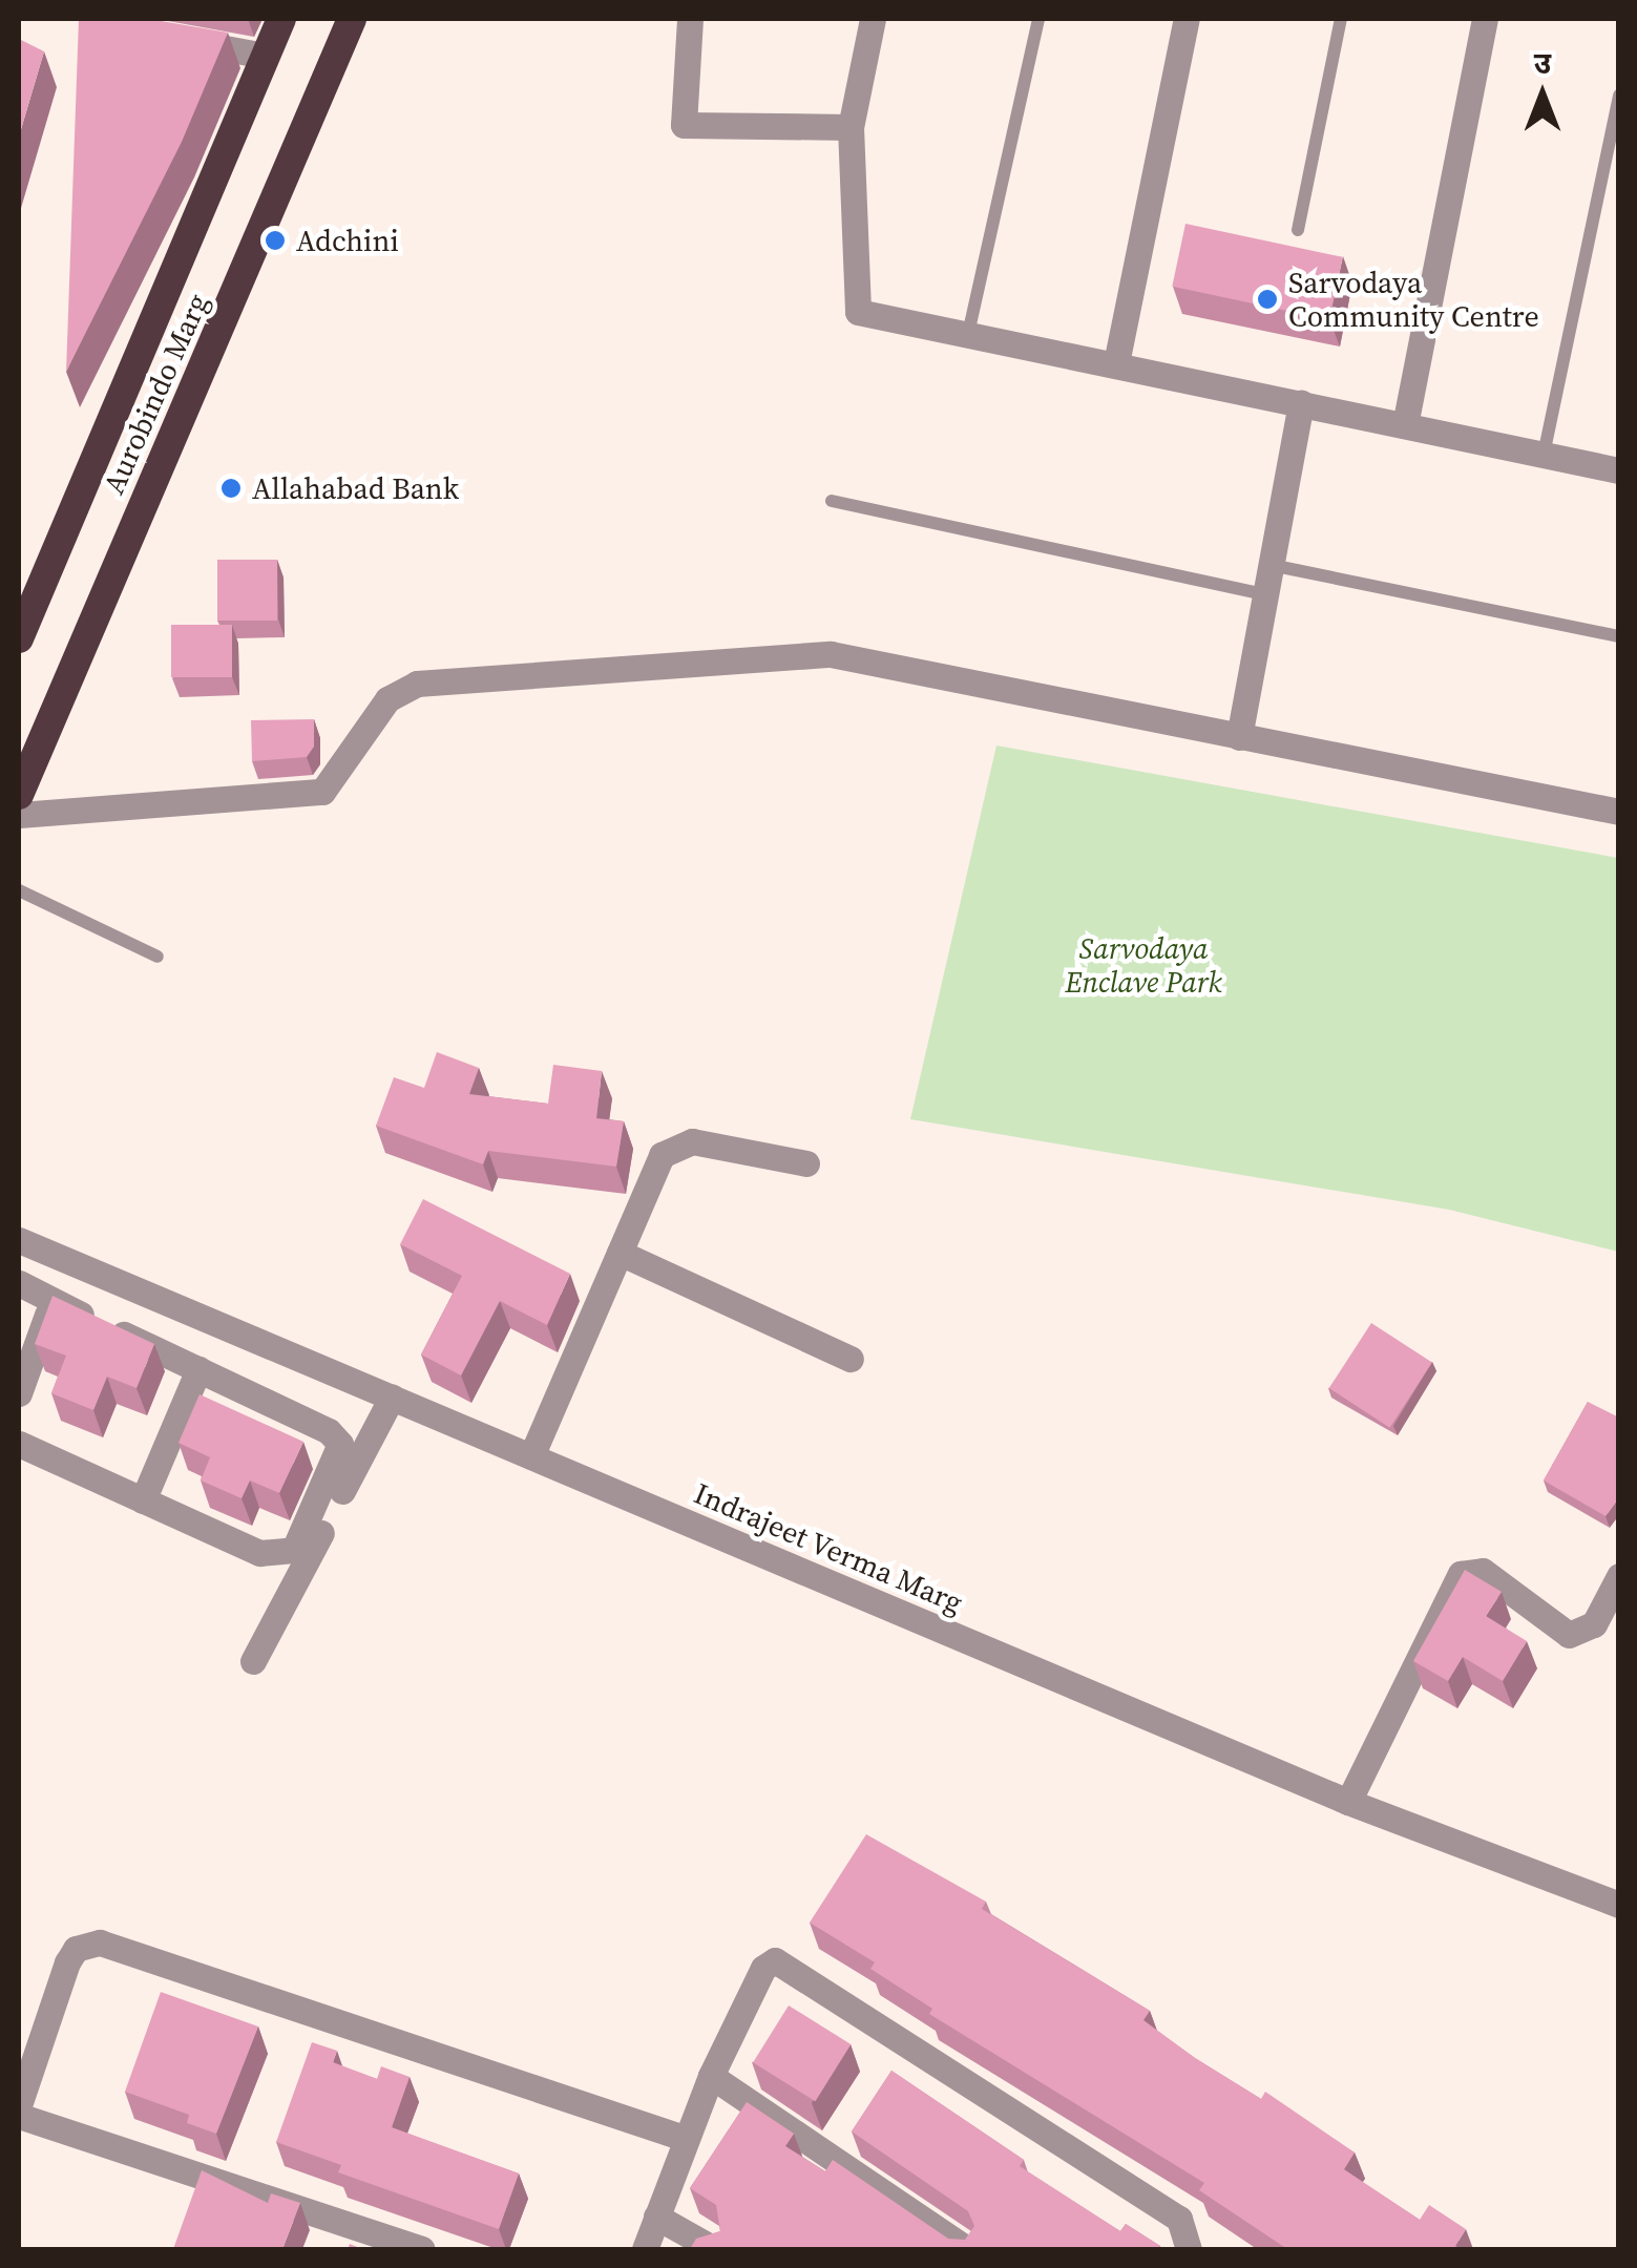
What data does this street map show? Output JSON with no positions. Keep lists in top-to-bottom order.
{
  "streets": {
    "highway": ["Aurobindo Marg"],
    "street": ["Indrajeet Verma Marg"]
  },
  "parks": ["Sarvodaya Enclave Park"],
  "places": ["Adchini", "Sarvodaya Community Centre", "Allahabad Bank"],
  "north": "top"
}
